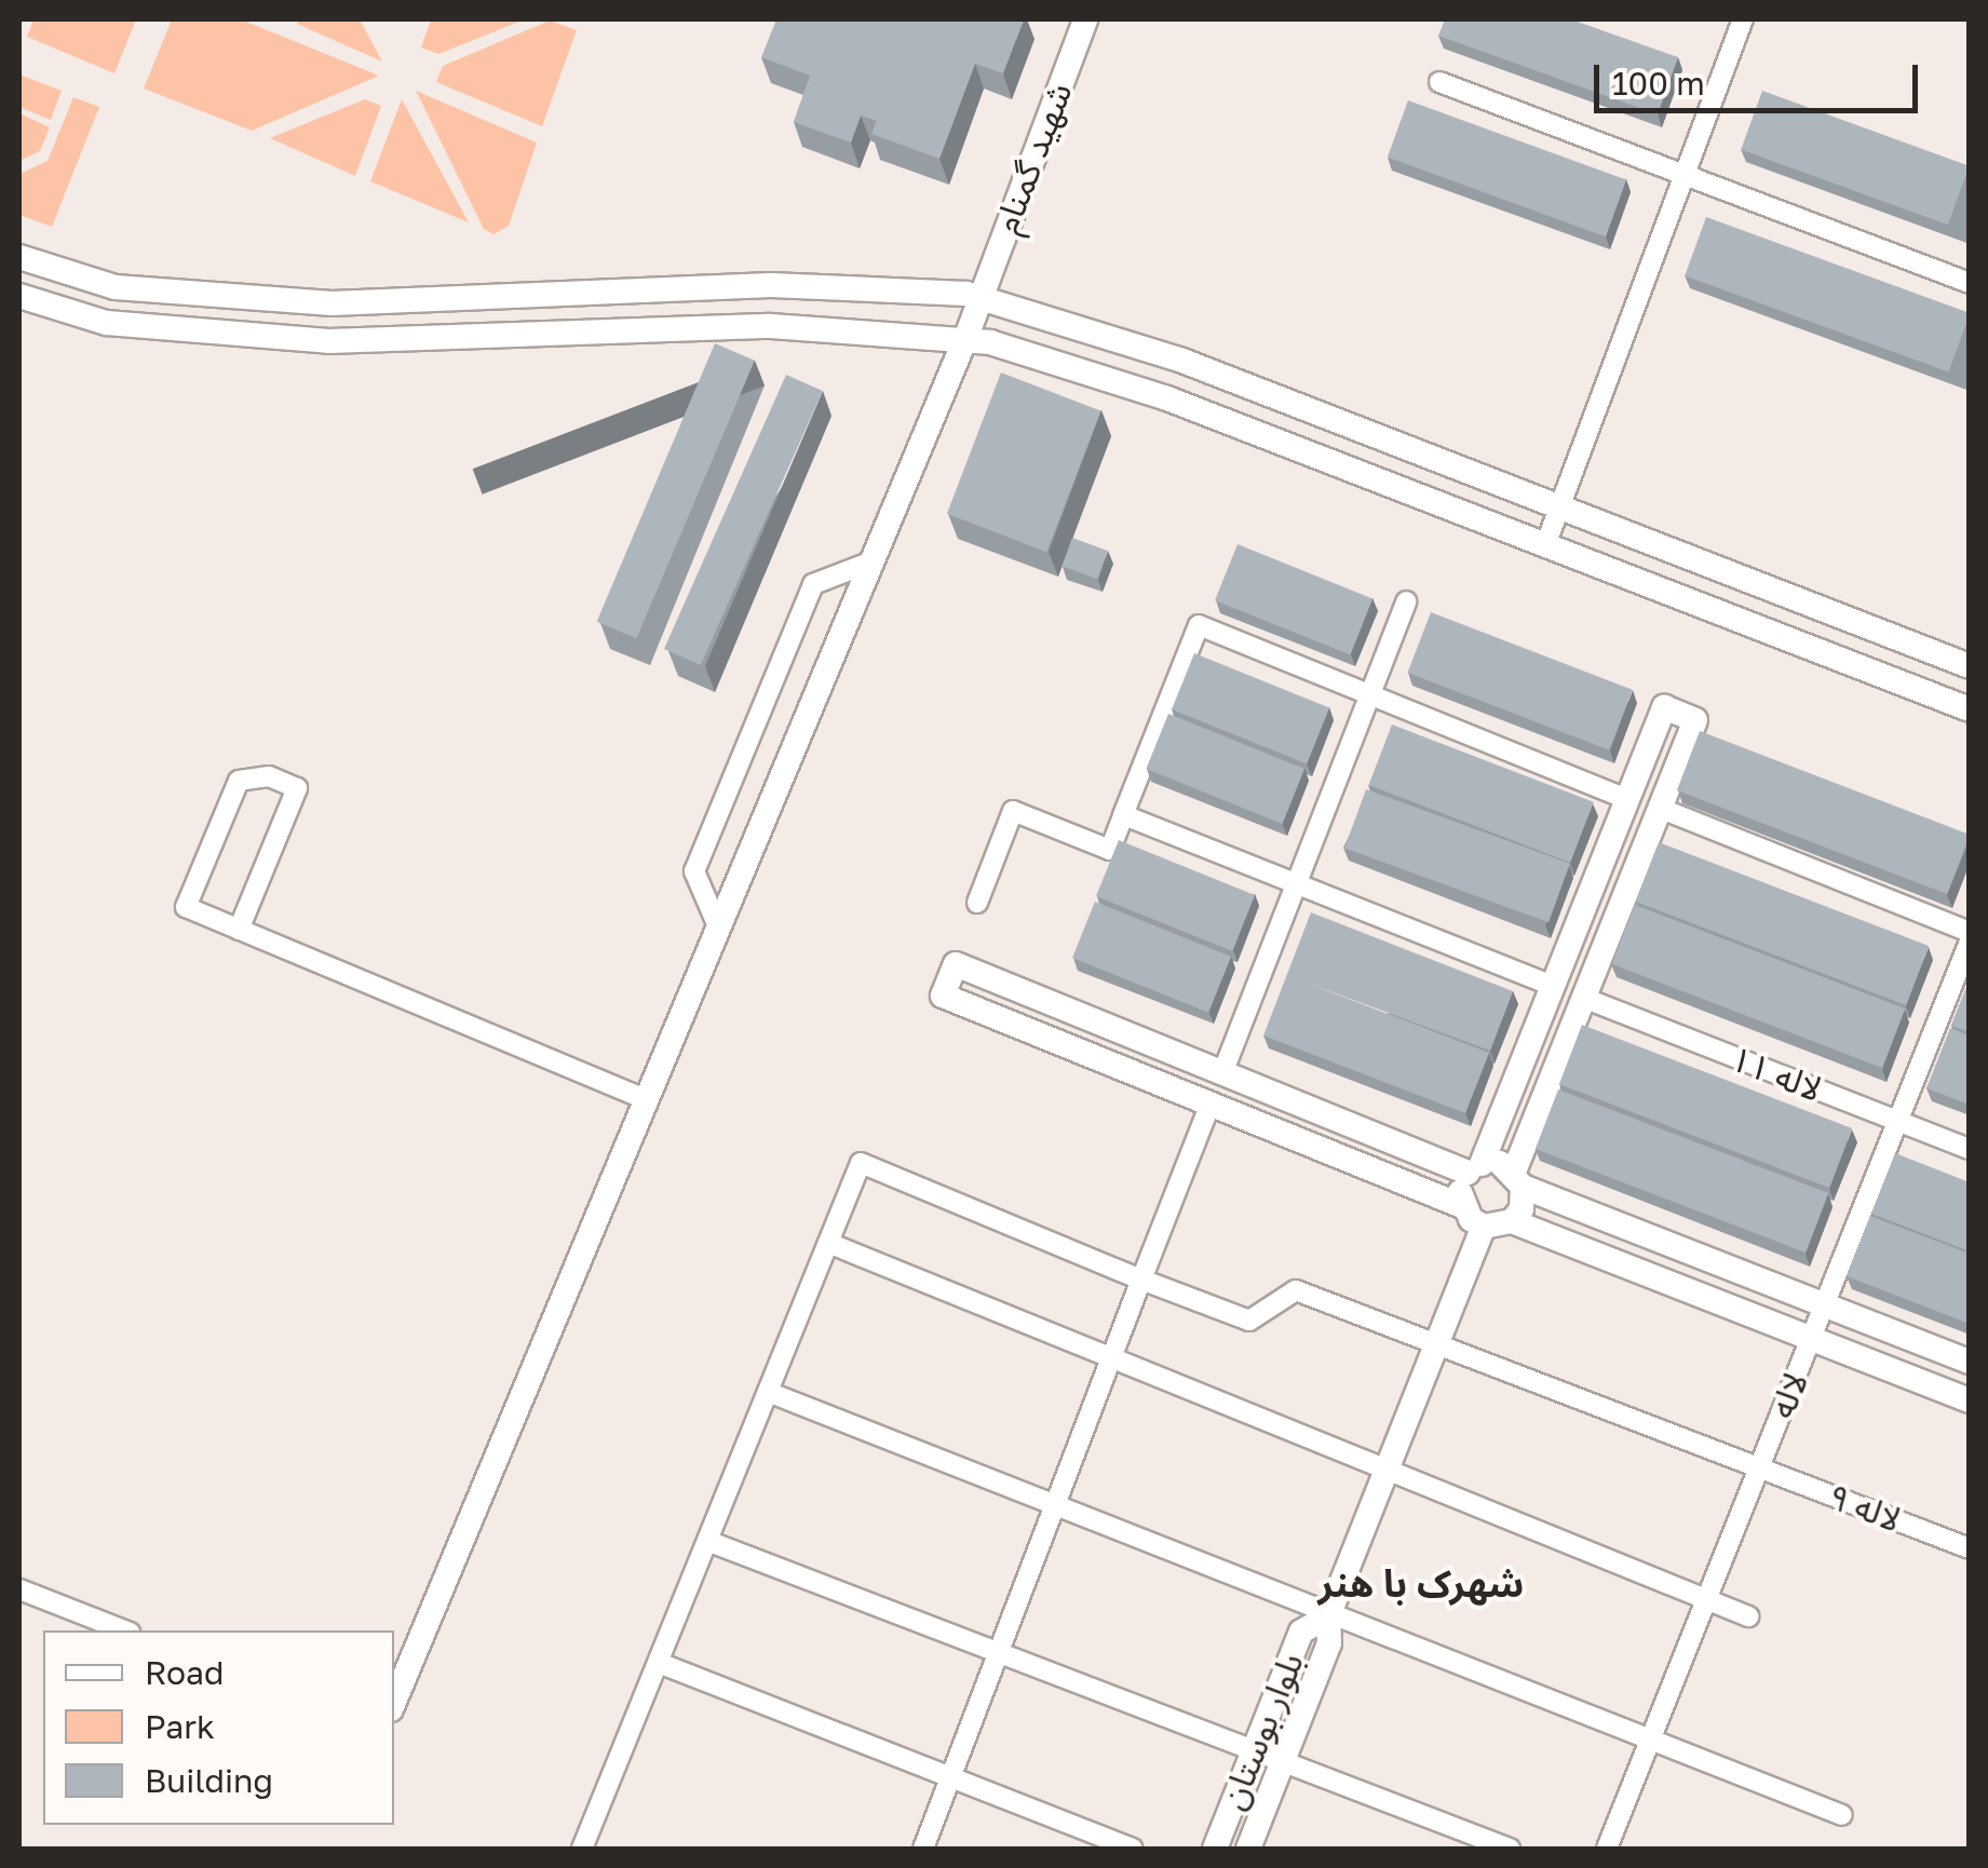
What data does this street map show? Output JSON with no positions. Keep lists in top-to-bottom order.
{
  "streets": {
    "street": [
      "شهید گمنام",
      "لاله ۱۱",
      "لاله",
      "لاله ۹",
      "بلوار بوستان"
    ]
  },
  "crossings": [
    ["لاله ۱۱", "لاله"],
    ["لاله", "لاله ۹"]
  ],
  "districts": ["شهرک با هنر"],
  "legend": ["Road", "Park", "Building"],
  "scale_bar": "100 m"
}
